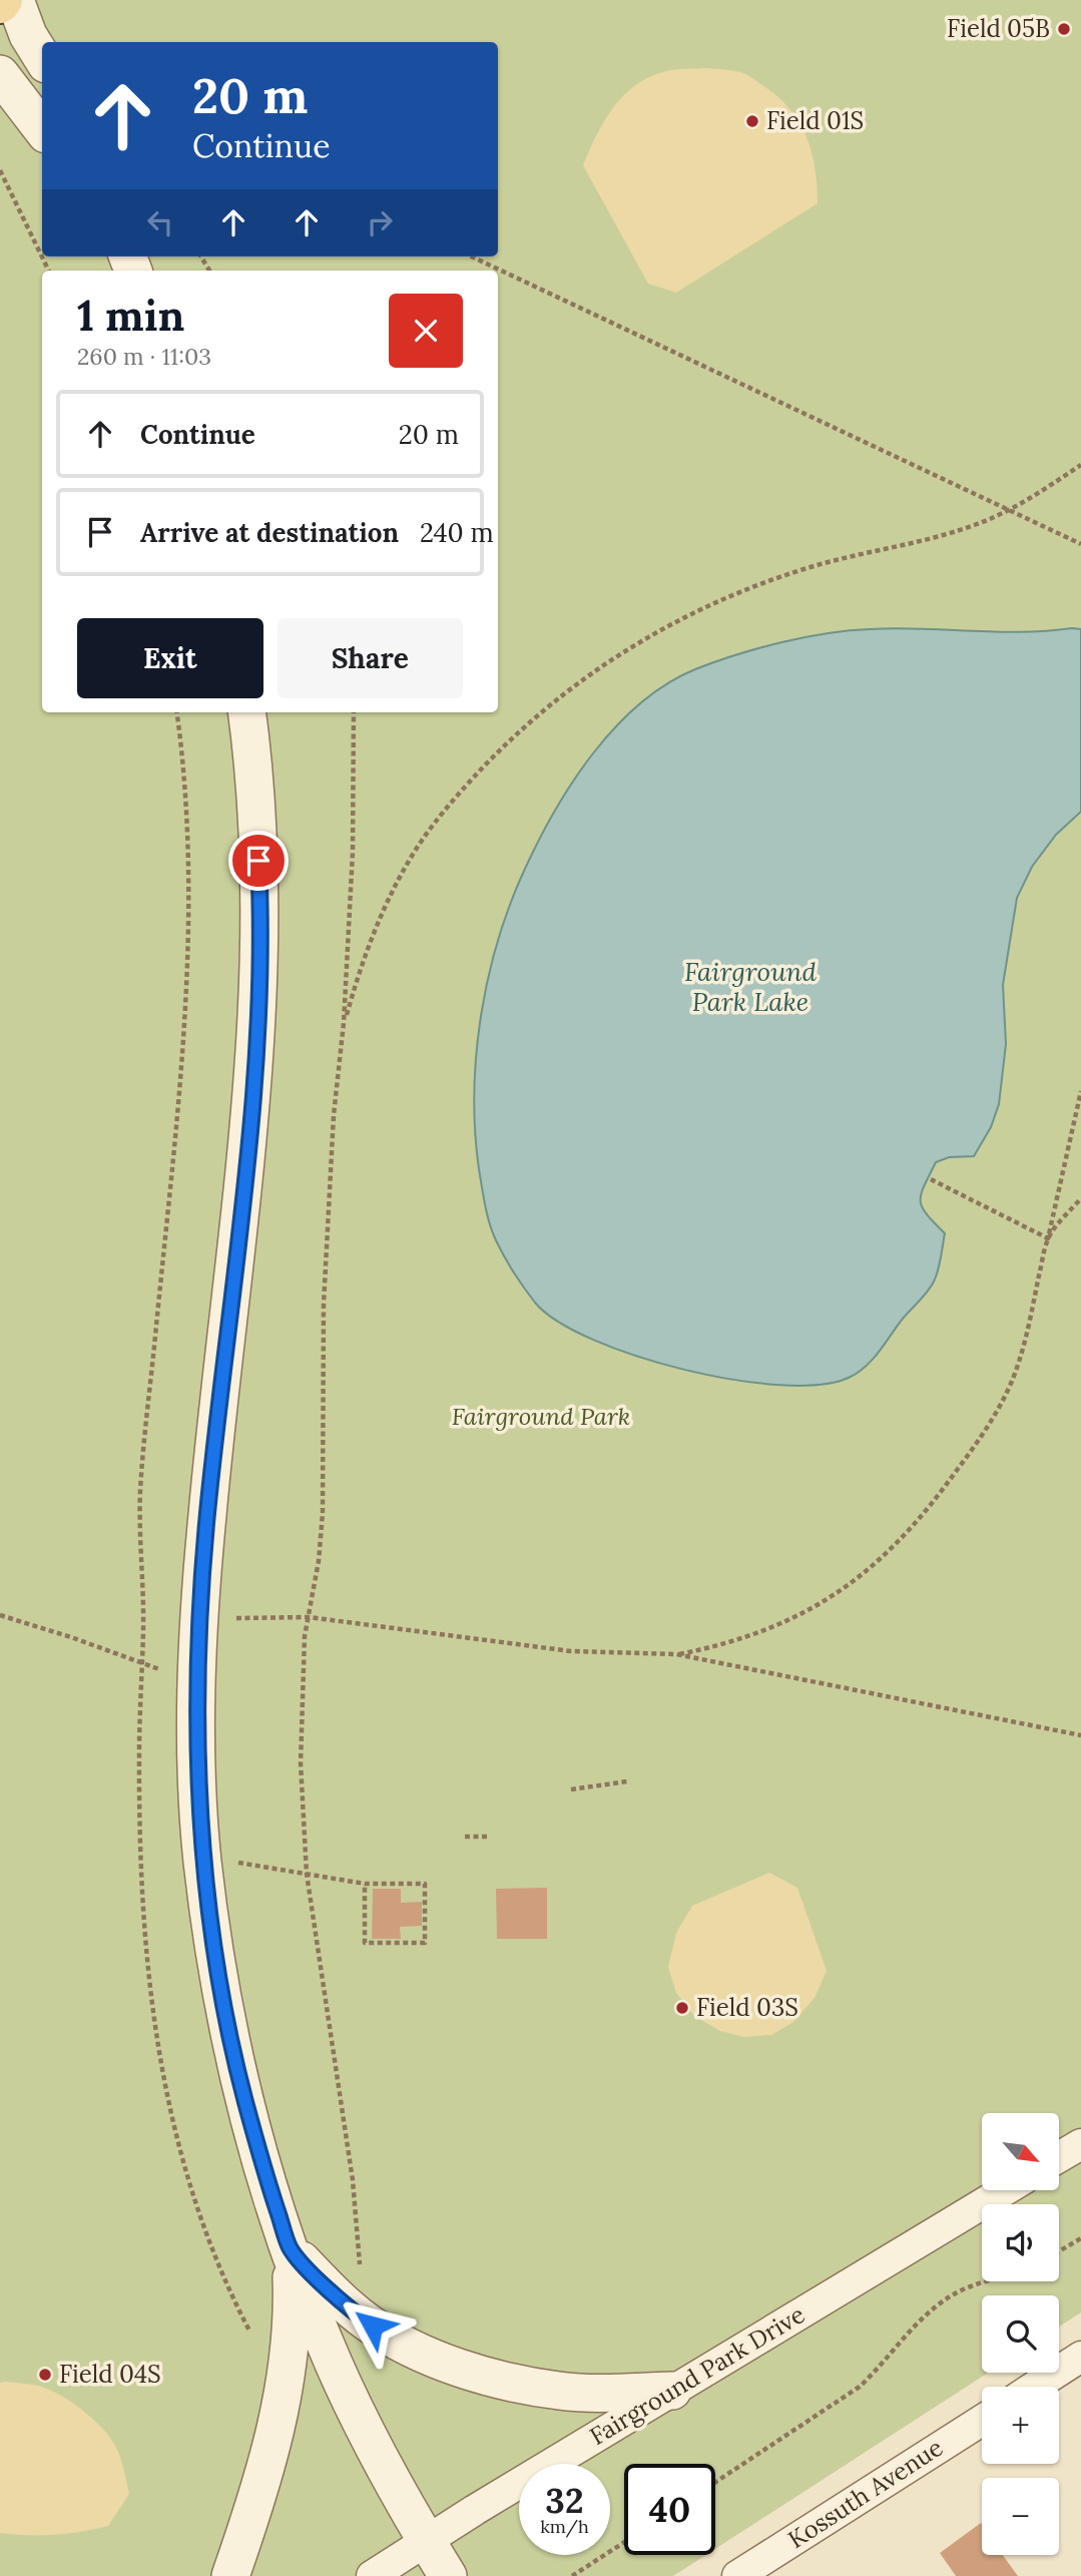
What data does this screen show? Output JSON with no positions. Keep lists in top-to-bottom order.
{
  "streets": {
    "street": ["Fairground Park Drive", "Kossuth Avenue"]
  },
  "water": ["Fairground Park Lake"],
  "parks": ["Fairground Park"],
  "places": [
    "Field 05B",
    "Field 01S",
    "Field 03S",
    "Field 04S"
  ],
  "north": "bottom right",
  "page": {
    "turn": ["20 m", "Continue"],
    "heading": ["1 min", "260 m · 11:03"],
    "list": [
      {
        "name": "Continue",
        "value": "20 m"
      },
      {
        "name": "Arrive at destination",
        "value": "240 m"
      }
    ],
    "buttons": ["Exit", "Share"],
    "map_buttons": ["+", "−"],
    "speed": "32 km/h",
    "limit": "40"
  }
}
